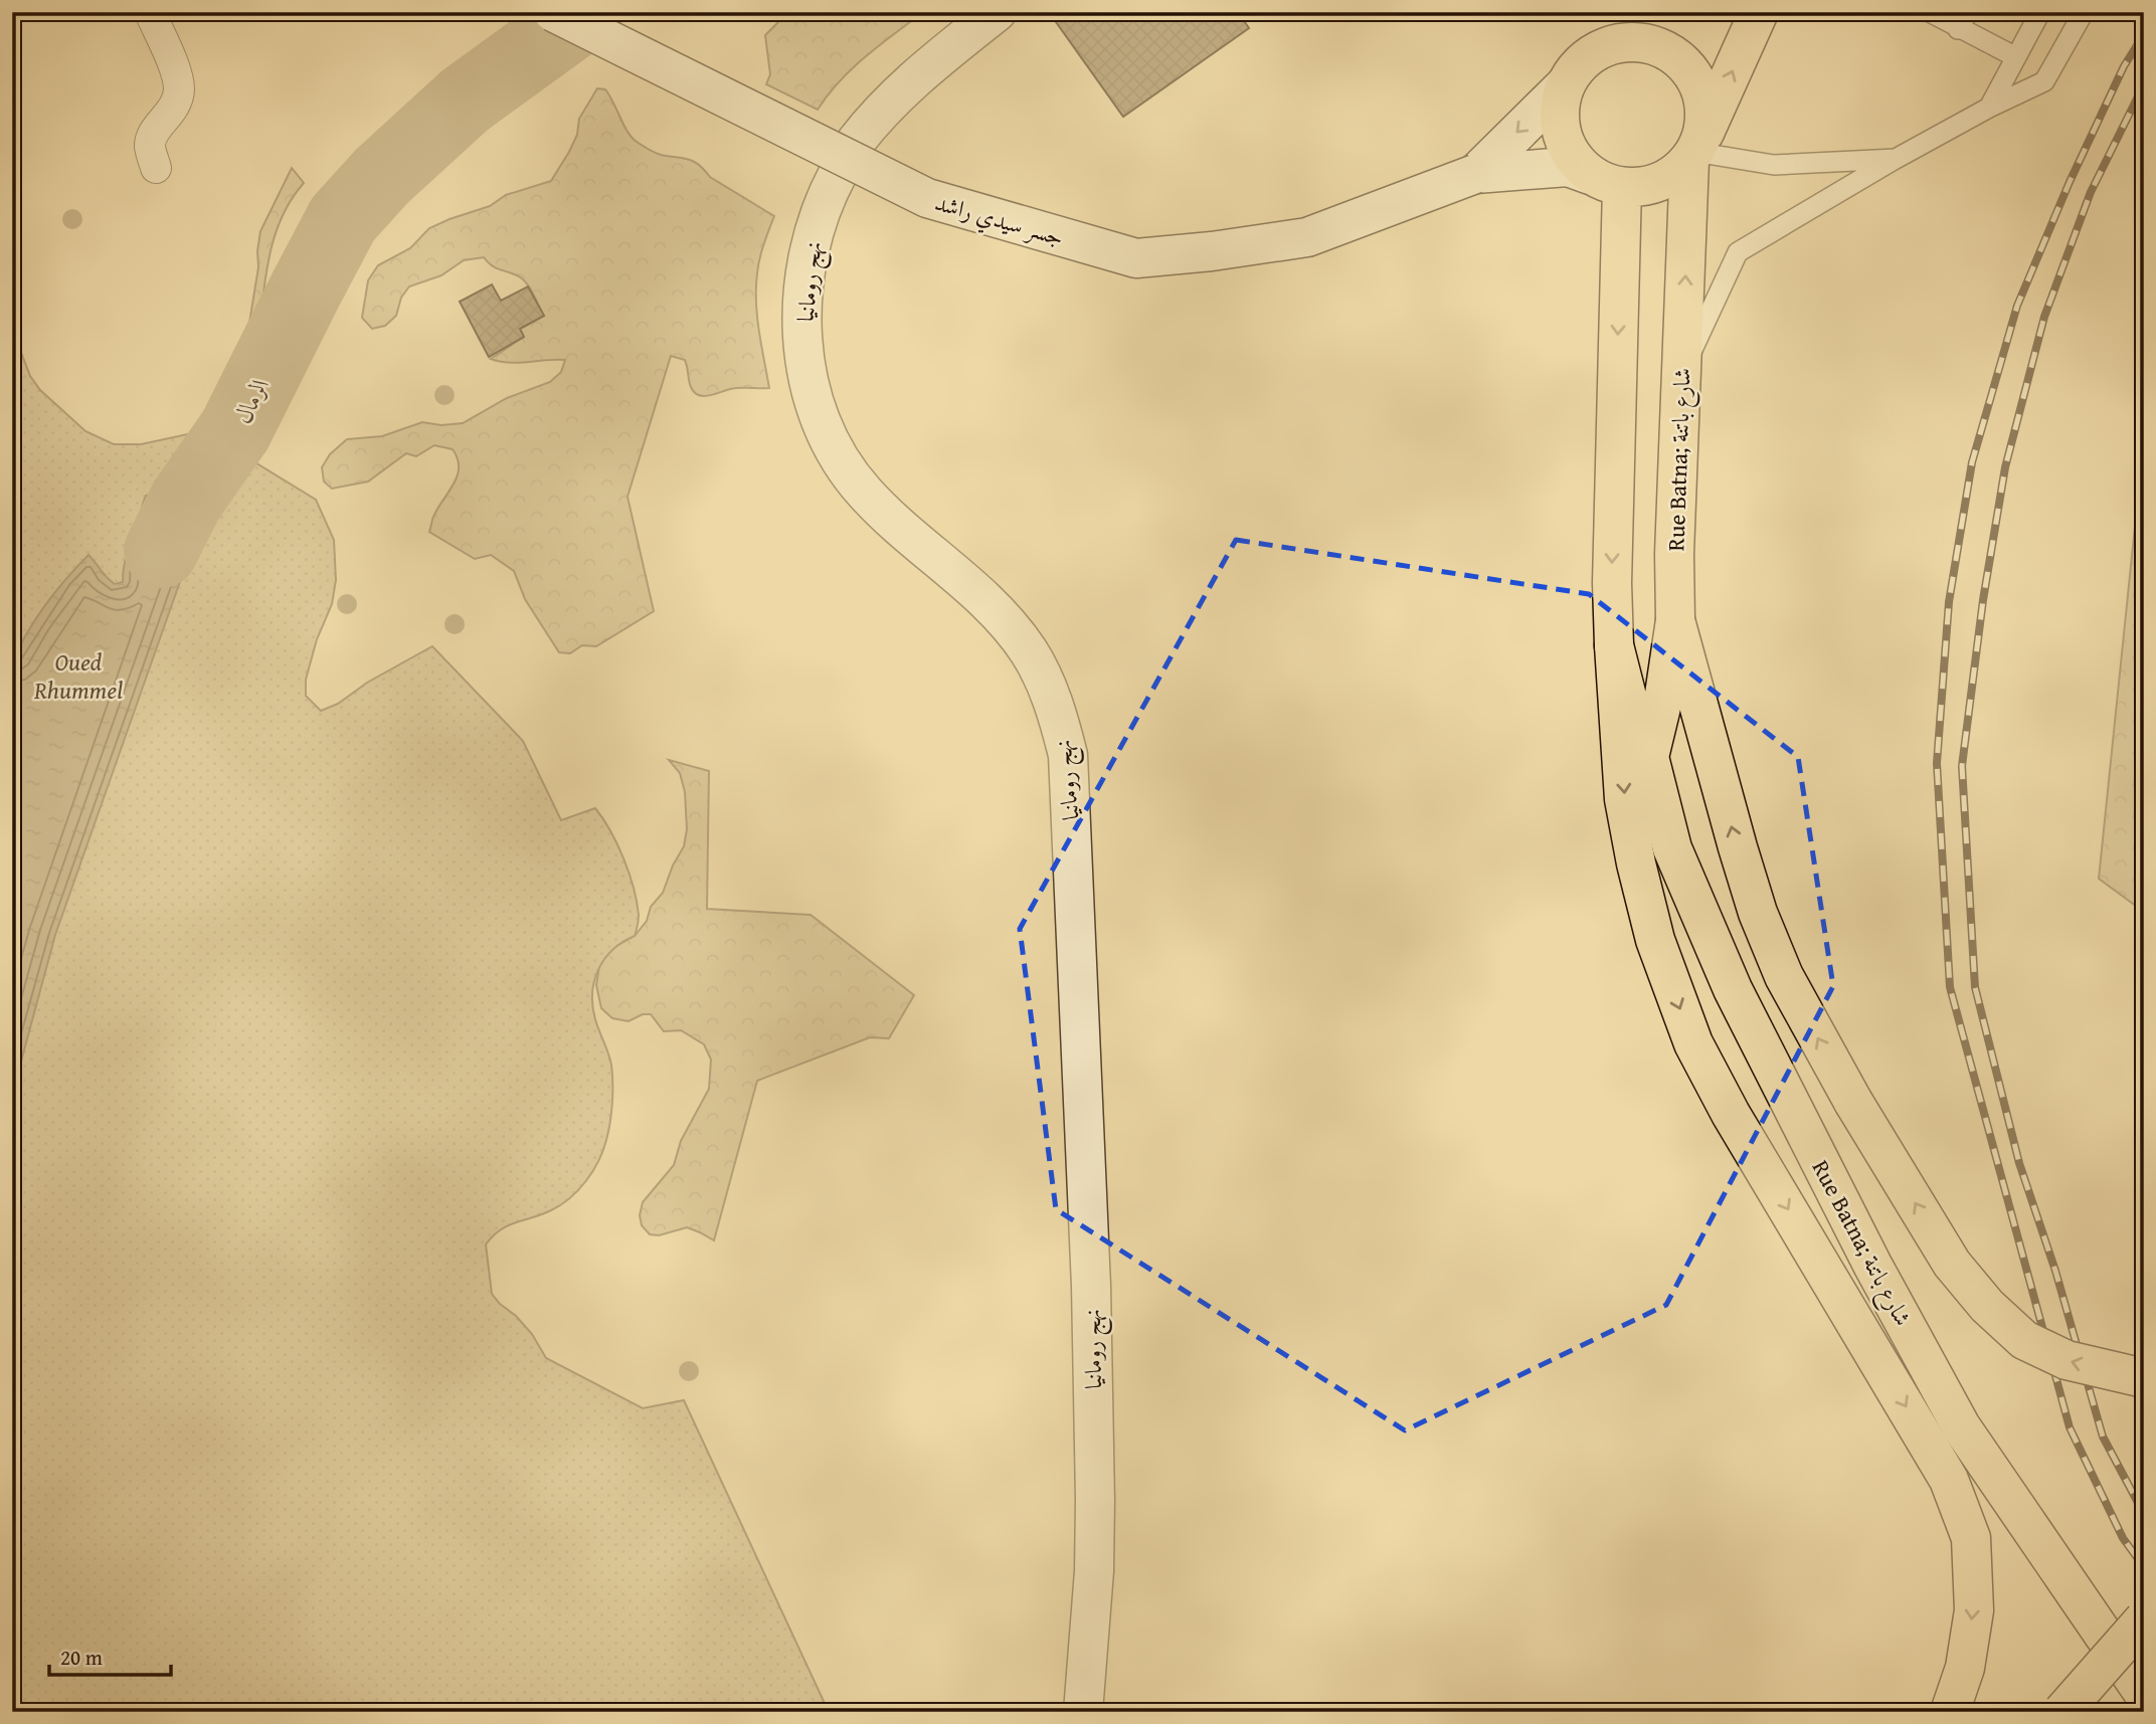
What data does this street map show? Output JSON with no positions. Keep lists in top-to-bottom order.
{
  "streets": {
    "main road": ["Rue Batna; شارع باتنة"],
    "street": ["جسر سيدي راشد", "نهج رومانيا"]
  },
  "crossings": [
    ["جسر سيدي راشد", "Rue Batna; شارع باتنة"]
  ],
  "water": ["الرمال", "Oued Rhummel"],
  "scale_bar": "20 m"
}
